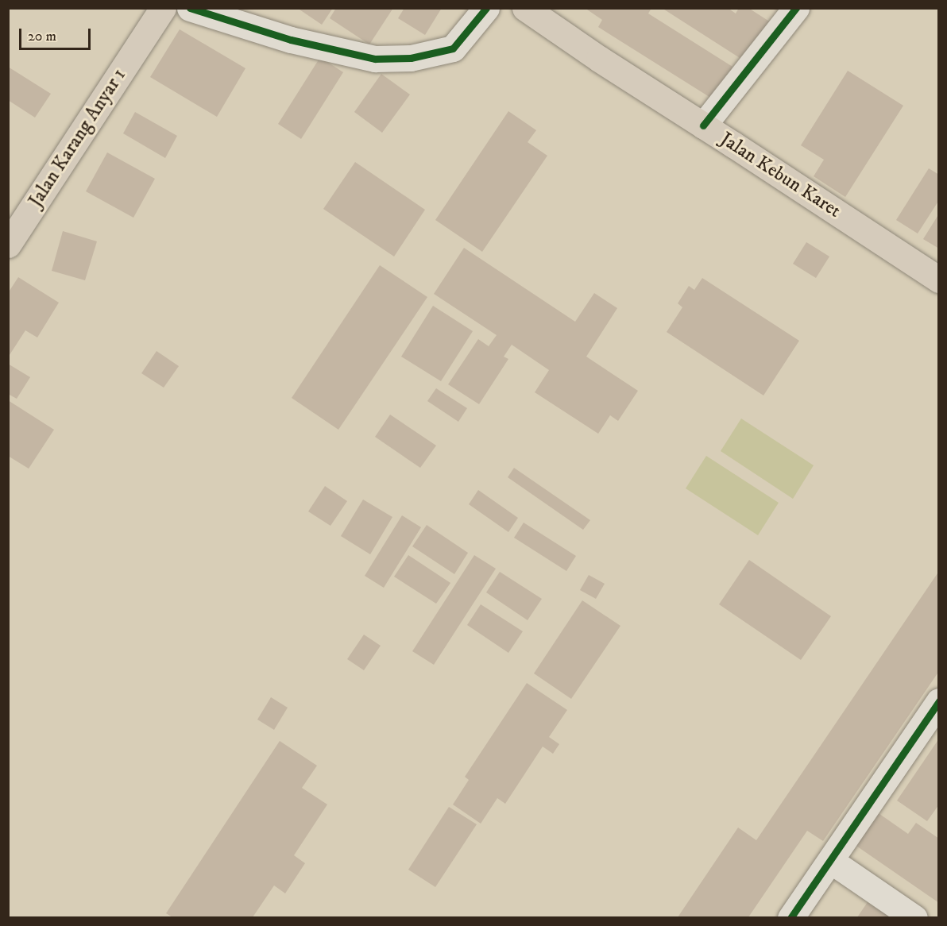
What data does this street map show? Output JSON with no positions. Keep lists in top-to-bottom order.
{
  "streets": {
    "main road": ["Jalan Karang Anyar 1", "Jalan Kebun Karet"]
  },
  "scale_bar": "20 m"
}
